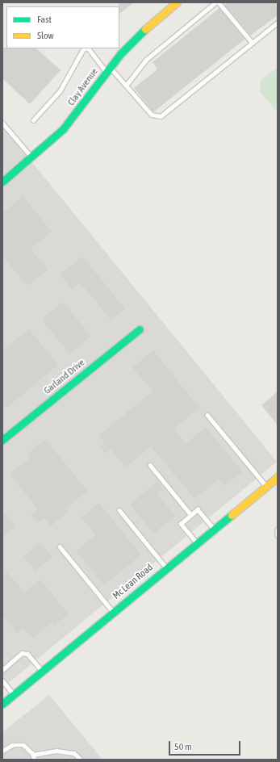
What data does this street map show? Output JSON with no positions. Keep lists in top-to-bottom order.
{
  "streets": {
    "street": ["Clay Avenue", "Garland Drive", "Mc Lean Road"]
  },
  "legend": ["Fast", "Slow"],
  "scale_bar": "50 m"
}
